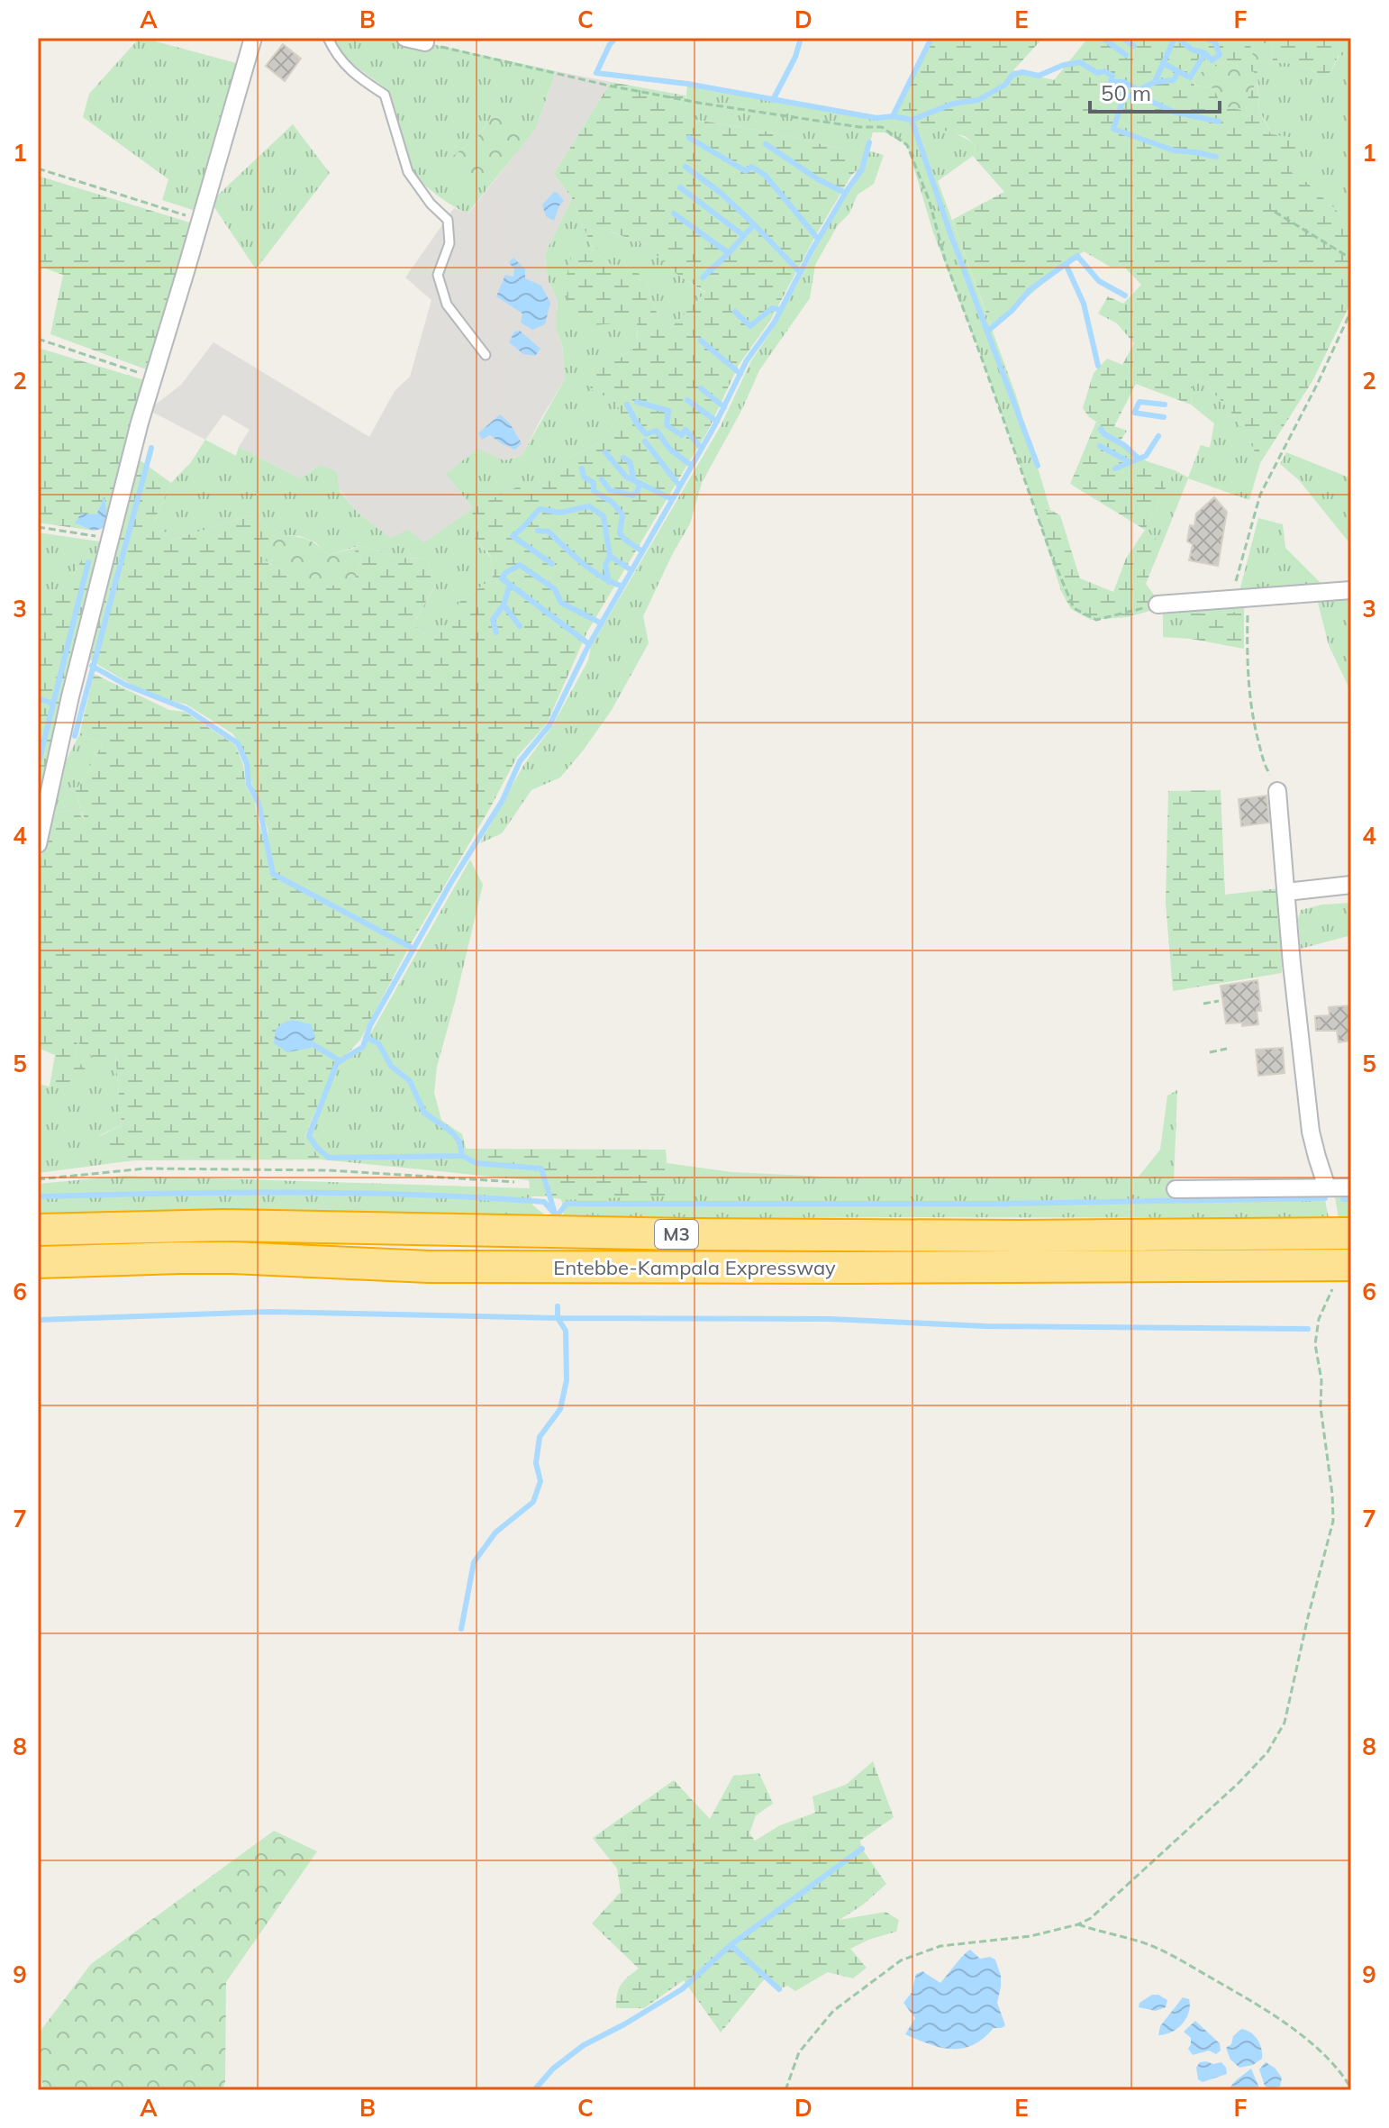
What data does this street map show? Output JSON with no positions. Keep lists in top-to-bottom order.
{
  "streets": {
    "highway": ["M3", "Entebbe-Kampala Expressway"]
  },
  "scale_bar": "50 m",
  "grid": {
    "columns": [
      "A",
      "B",
      "C",
      "D",
      "E",
      "F"
    ],
    "rows": [
      "1",
      "2",
      "3",
      "4",
      "5",
      "6",
      "7",
      "8",
      "9"
    ]
  }
}
